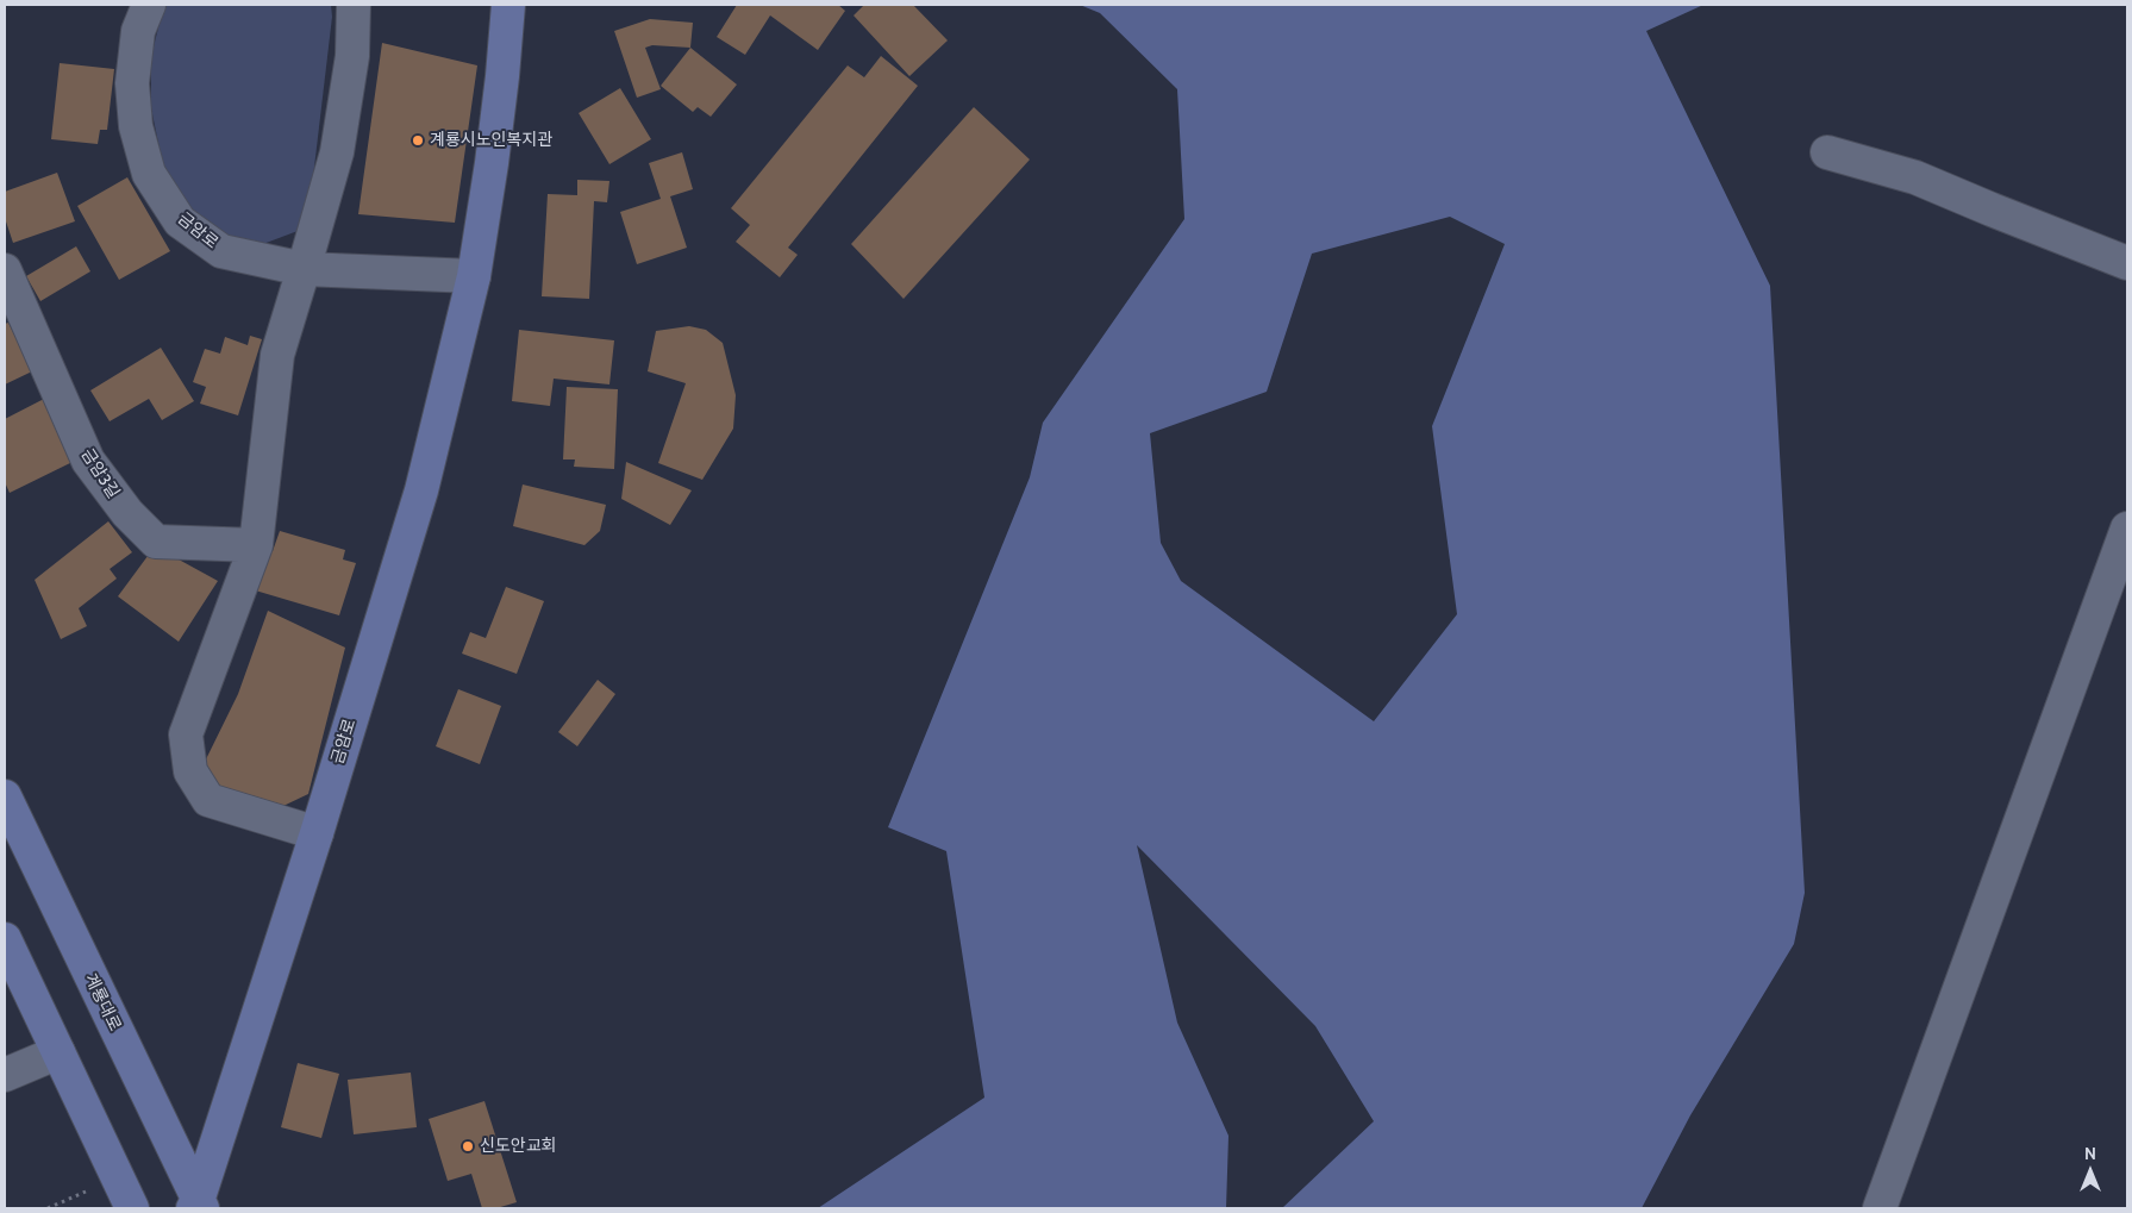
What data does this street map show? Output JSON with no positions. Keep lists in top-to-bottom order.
{
  "streets": {
    "street": ["금암로", "금암3길", "계룡대로"]
  },
  "crossings": [
    ["금암로", "계룡대로"]
  ],
  "places": ["계룡시노인복지관", "신도안교회"],
  "north": "top"
}
